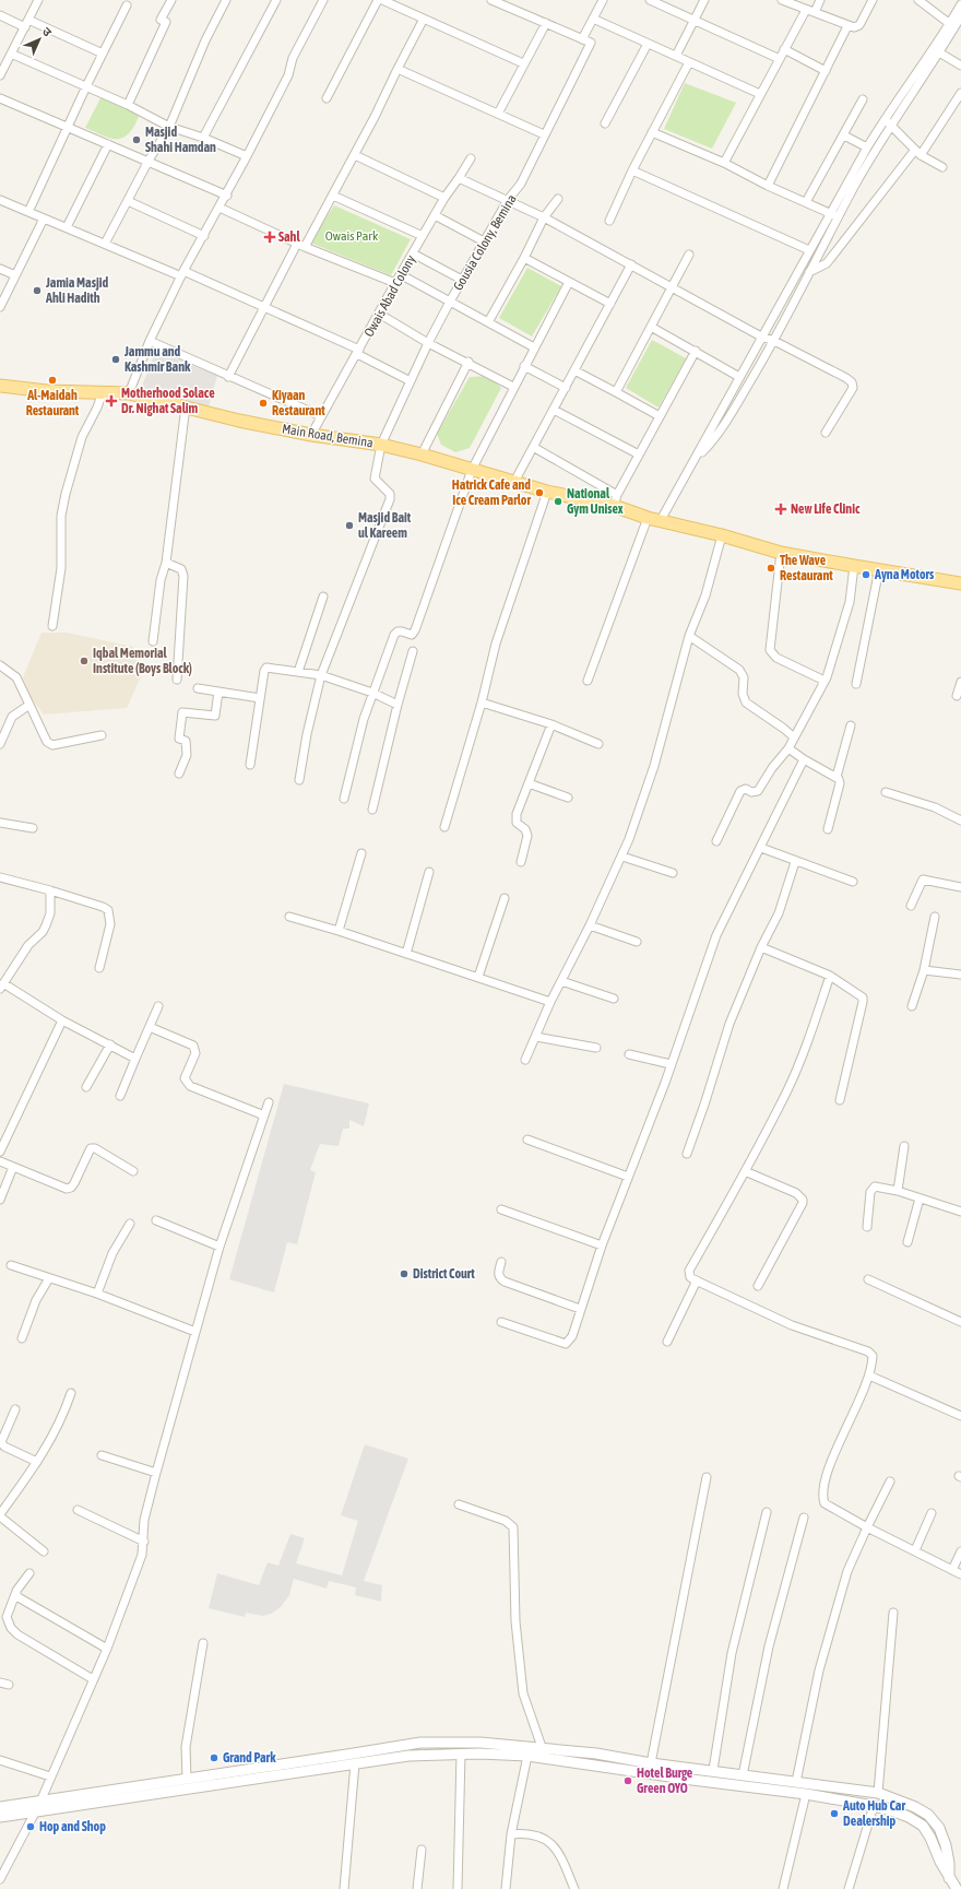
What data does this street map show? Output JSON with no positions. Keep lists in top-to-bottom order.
{
  "streets": {
    "main road": ["Main Road, Bemina"],
    "street": ["Gousia Colony, Bemina", "Owais Abad Colony"]
  },
  "crossings": [
    ["Gousia Colony, Bemina", "Main Road, Bemina"],
    ["Owais Abad Colony", "Main Road, Bemina"]
  ],
  "parks": ["Owais Park"],
  "places": {
    "other": [
      "Masjid Shahi Hamdan",
      "Jamia Masjid Ahli Hadith",
      "Jammu and Kashmir Bank",
      "Al-Maidah Restaurant",
      "Kiyaan Restaurant",
      "Hatrick Cafe and Ice Cream Parlor",
      "National Gym Unisex",
      "Masjid Bait ul Kareem",
      "The Wave Restaurant",
      "Ayna Motors",
      "Iqbal Memorial Institute (Boys Block)",
      "District Court",
      "Grand Park",
      "Hotel Burge Green OYO",
      "Auto Hub Car Dealership",
      "Hop and Shop"
    ],
    "health": ["Sahl", "Motherhood Solace Dr. Nighat Salim", "New Life Clinic"]
  },
  "north": "top right"
}
